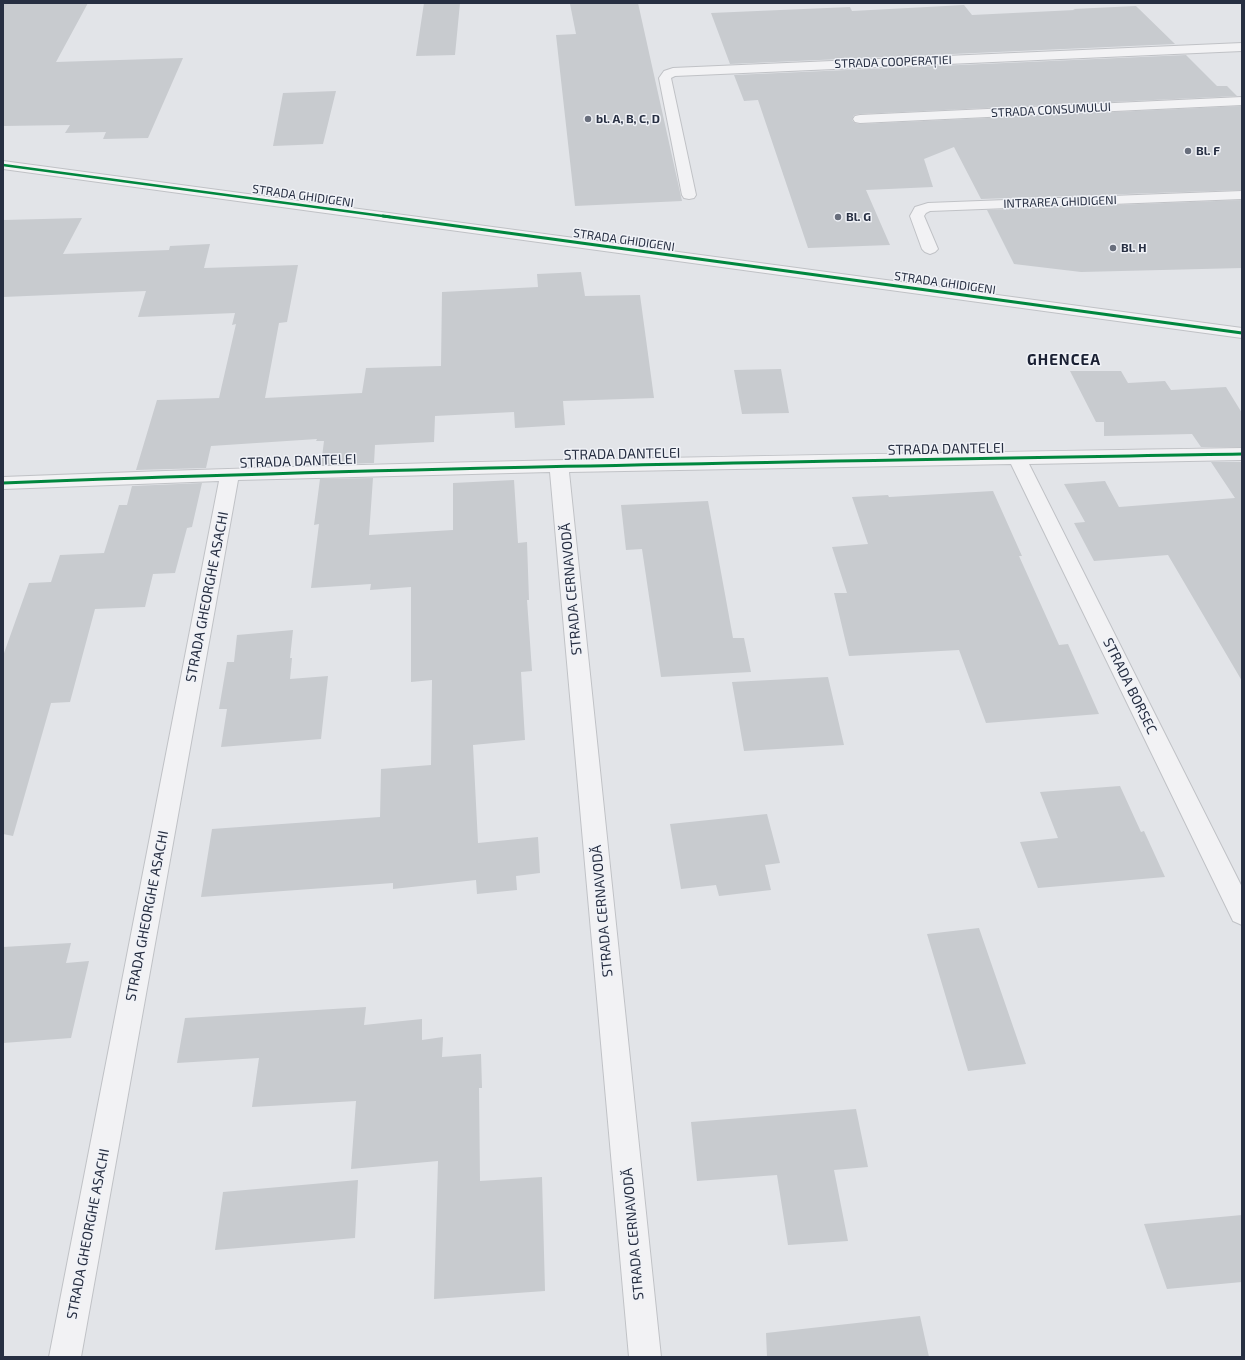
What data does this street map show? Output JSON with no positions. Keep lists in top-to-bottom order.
{
  "streets": {
    "street": [
      "STRADA COOPERAȚIEI",
      "STRADA CONSUMULUI",
      "STRADA GHIDIGENI",
      "INTRAREA GHIDIGENI",
      "STRADA DANTELEI",
      "STRADA CERNAVODĂ",
      "STRADA GHEORGHE ASACHI",
      "STRADA BORSEC"
    ]
  },
  "crossings": [
    ["STRADA DANTELEI", "STRADA CERNAVODĂ"],
    ["STRADA DANTELEI", "STRADA GHEORGHE ASACHI"],
    ["STRADA DANTELEI", "STRADA BORSEC"]
  ],
  "districts": ["GHENCEA"],
  "places": [
    "bl. A, B, C, D",
    "Bl. F",
    "Bl. G",
    "Bl. H"
  ]
}
